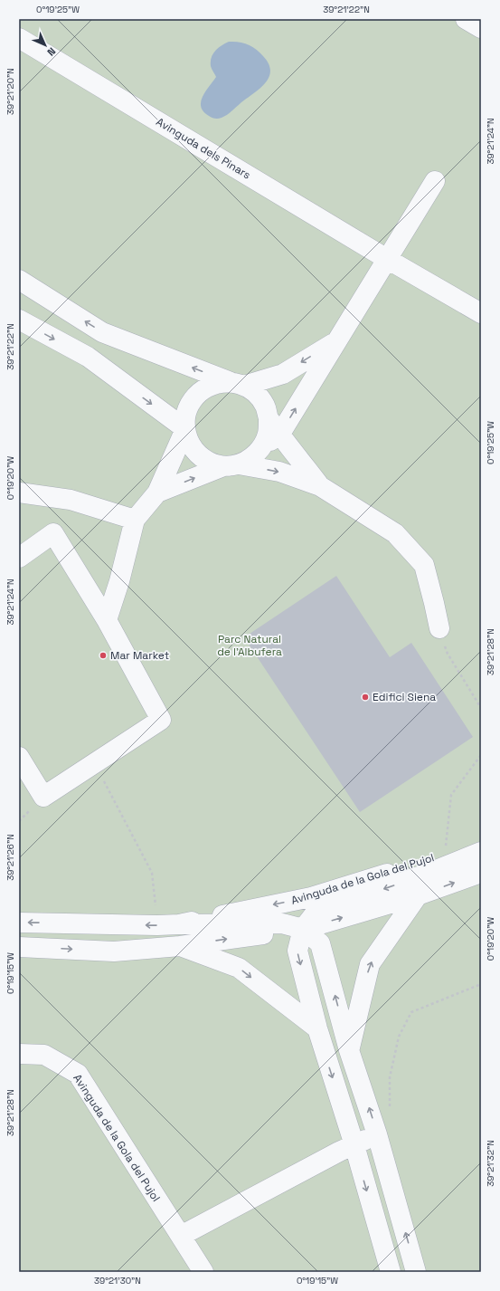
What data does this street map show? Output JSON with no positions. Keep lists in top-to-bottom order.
{
  "streets": {
    "street": ["Avinguda dels Pinars", "Avinguda de la Gola del Pujol"]
  },
  "parks": ["Parc Natural de l'Albufera"],
  "places": ["Mar Market", "Edifici Siena"],
  "north": "bottom right",
  "coordinates": [
    "0°19'25\"W",
    "39°21'22\"N",
    "39°21'20\"N",
    "39°21'24\"N",
    "0°19'20\"W",
    "39°21'28\"N",
    "39°21'26\"N",
    "0°19'15\"W",
    "39°21'32\"N",
    "39°21'30\"N"
  ]
}
